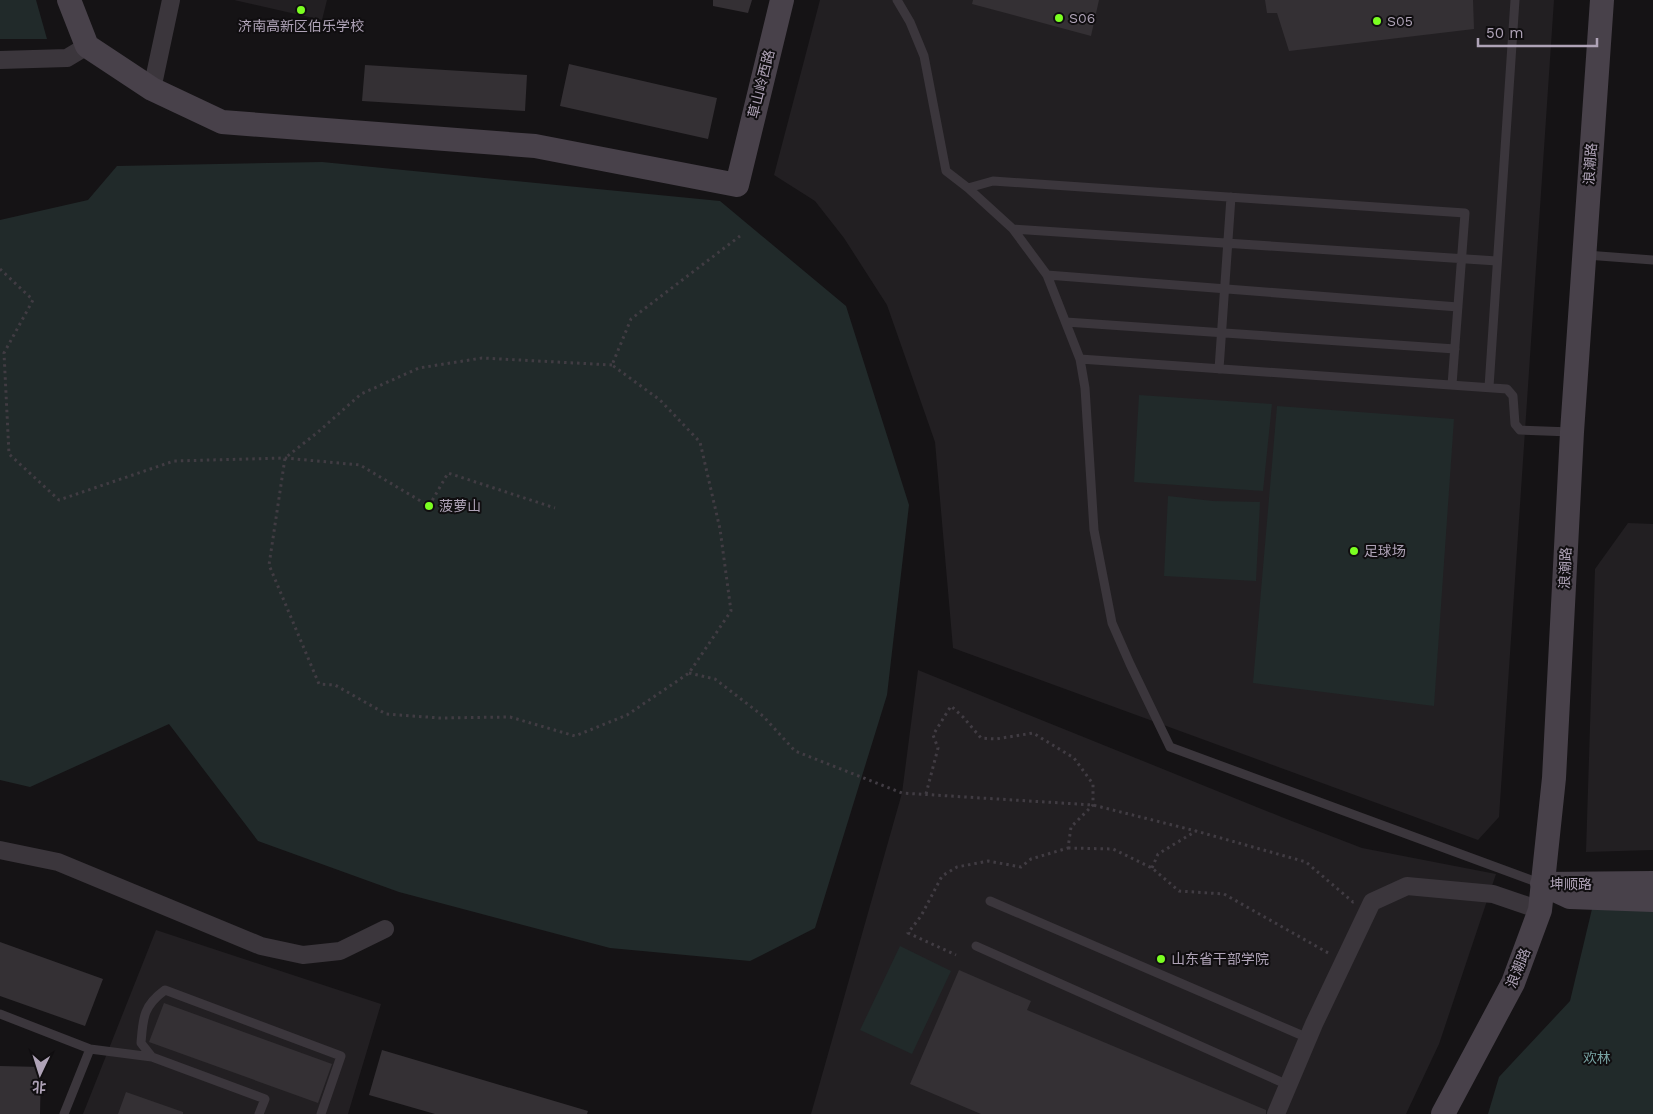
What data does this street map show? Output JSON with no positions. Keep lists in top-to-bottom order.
{
  "streets": {
    "street": ["草山岭西路", "浪潮路", "坤顺路"]
  },
  "crossings": [
    ["浪潮路", "坤顺路"]
  ],
  "parks": ["欢林"],
  "places": [
    "济南高新区伯乐学校",
    "S06",
    "S05",
    "菠萝山",
    "足球场",
    "山东省干部学院"
  ],
  "scale_bar": "50 m",
  "north": "bottom"
}
